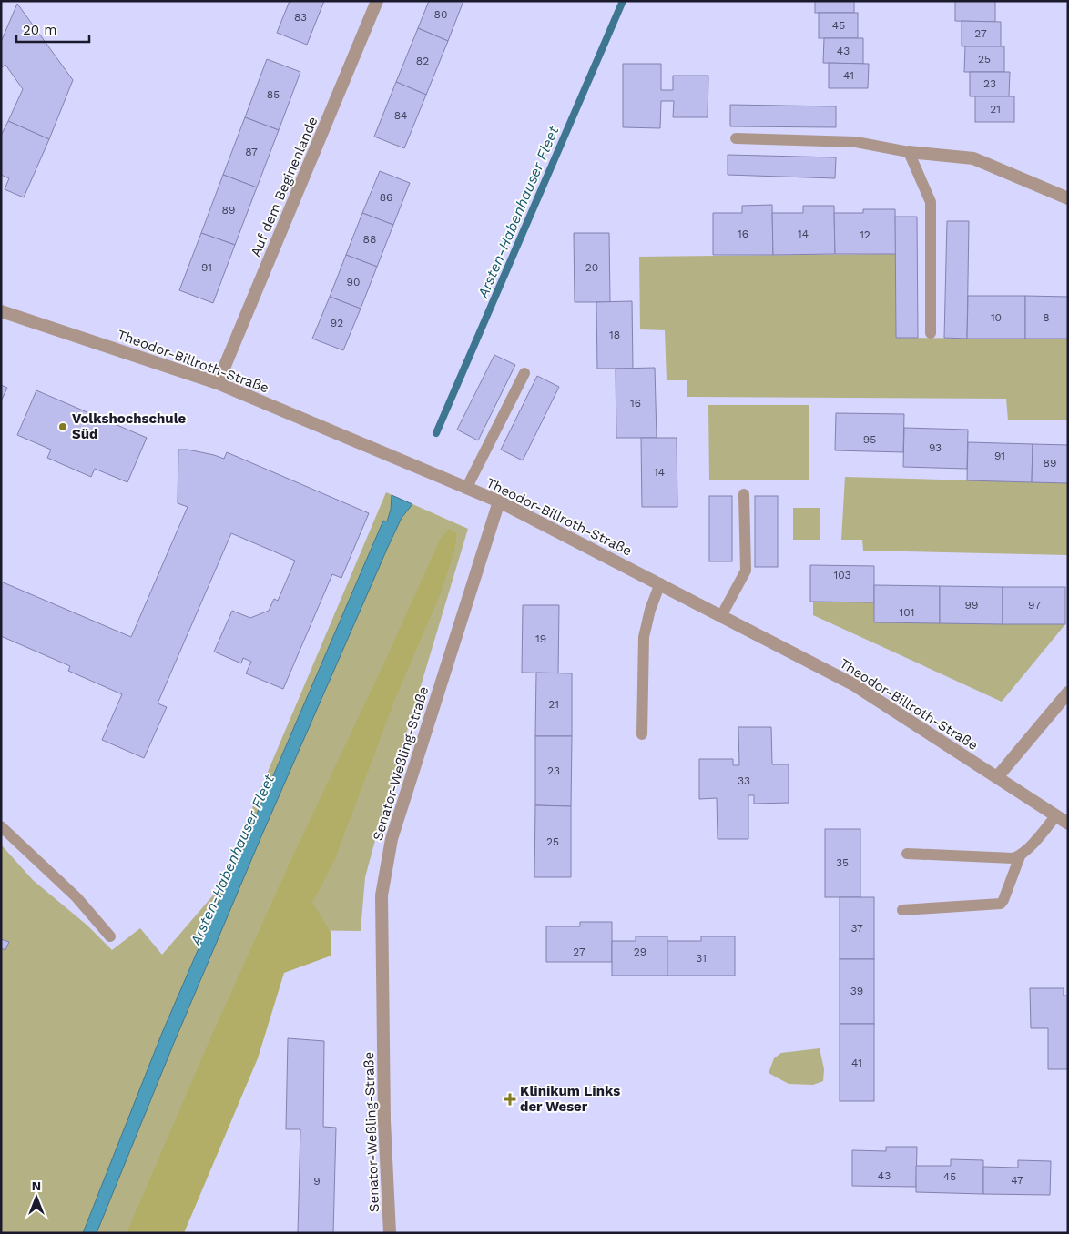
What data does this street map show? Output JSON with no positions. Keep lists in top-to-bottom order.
{
  "streets": {
    "street": ["Auf dem Beginenlande", "Theodor-Billroth-Straße", "Senator-Weßling-Straße"]
  },
  "crossings": [
    ["Auf dem Beginenlande", "Theodor-Billroth-Straße"],
    ["Theodor-Billroth-Straße", "Senator-Weßling-Straße"]
  ],
  "water": ["Arsten-Habenhauser Fleet"],
  "places": {
    "other": ["Volkshochschule Süd"],
    "health": ["Klinikum Links der Weser"]
  },
  "house_numbers": [
    "80",
    "83",
    "45",
    "27",
    "43",
    "25",
    "82",
    "41",
    "23",
    "85",
    "21",
    "84",
    "87",
    "86",
    "89",
    "16",
    "14",
    "12",
    "88",
    "91",
    "20",
    "90",
    "10",
    "8",
    "92",
    "18",
    "16",
    "95",
    "93",
    "91",
    "89",
    "14",
    "103",
    "99",
    "97",
    "101",
    "19",
    "21",
    "23",
    "33",
    "25",
    "35",
    "37",
    "27",
    "29",
    "31",
    "39",
    "41",
    "43",
    "45",
    "47",
    "9"
  ],
  "scale_bar": "20 m",
  "north": "top"
}
